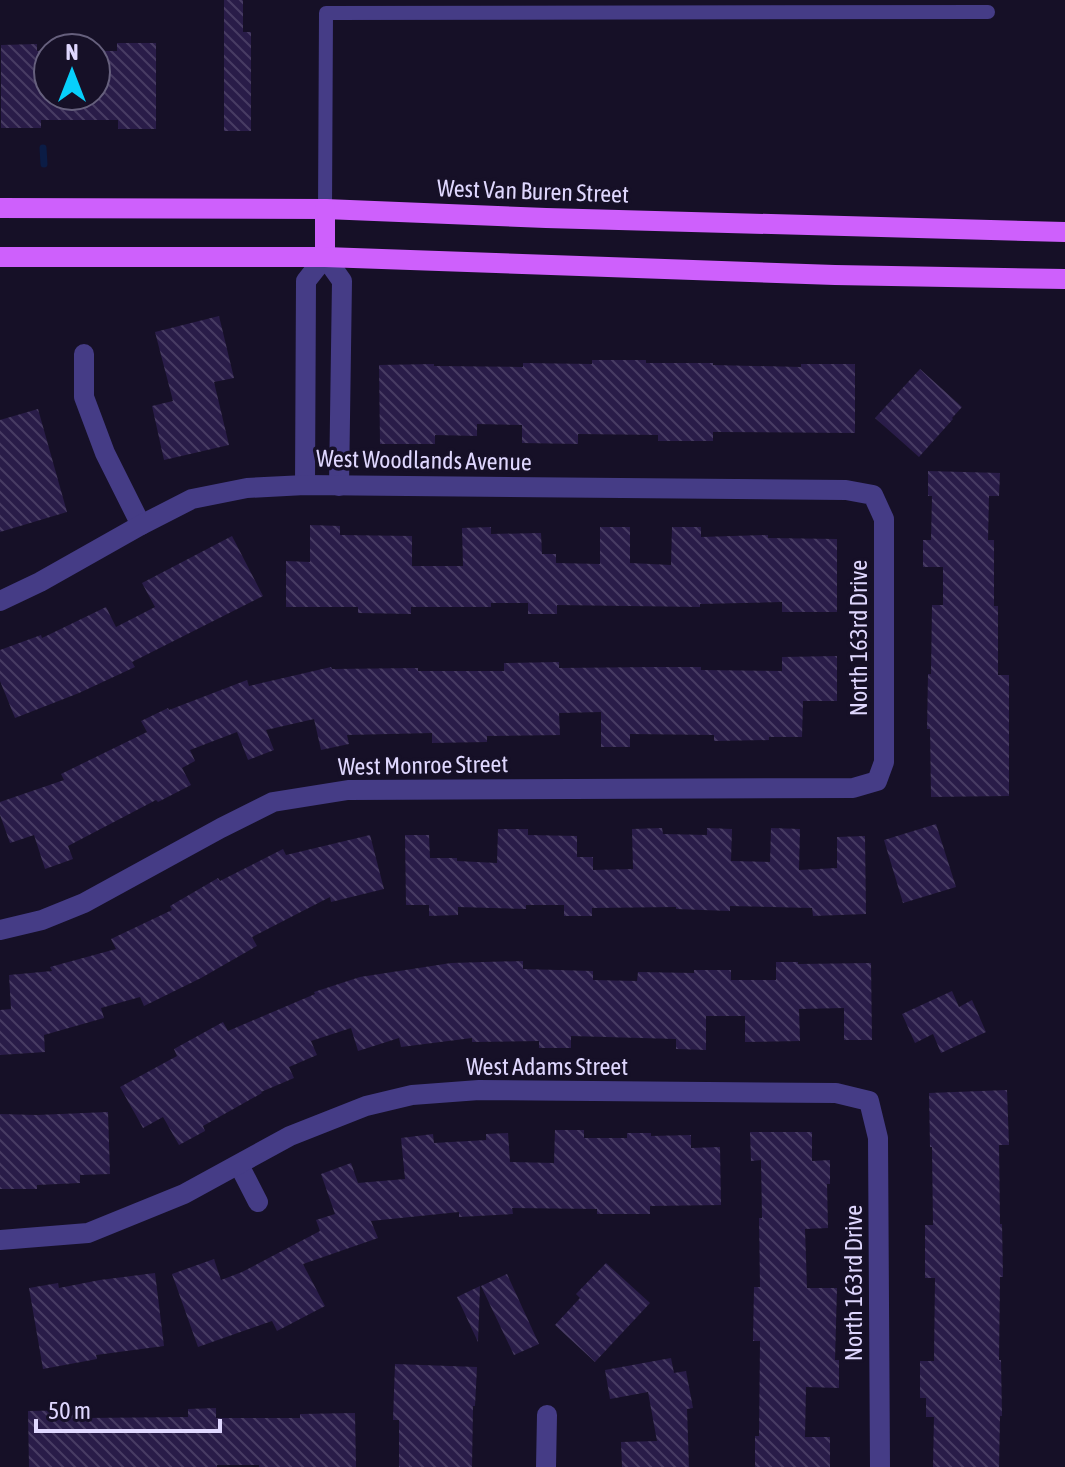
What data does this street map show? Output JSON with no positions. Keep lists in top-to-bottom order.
{
  "streets": {
    "main road": ["West Van Buren Street"],
    "street": [
      "West Woodlands Avenue",
      "North 163rd Drive",
      "West Monroe Street",
      "West Adams Street"
    ]
  },
  "crossings": [
    ["West Woodlands Avenue", "North 163rd Drive"],
    ["North 163rd Drive", "West Monroe Street"],
    ["North 163rd Drive", "West Adams Street"]
  ],
  "scale_bar": "50 m",
  "north": "top"
}
